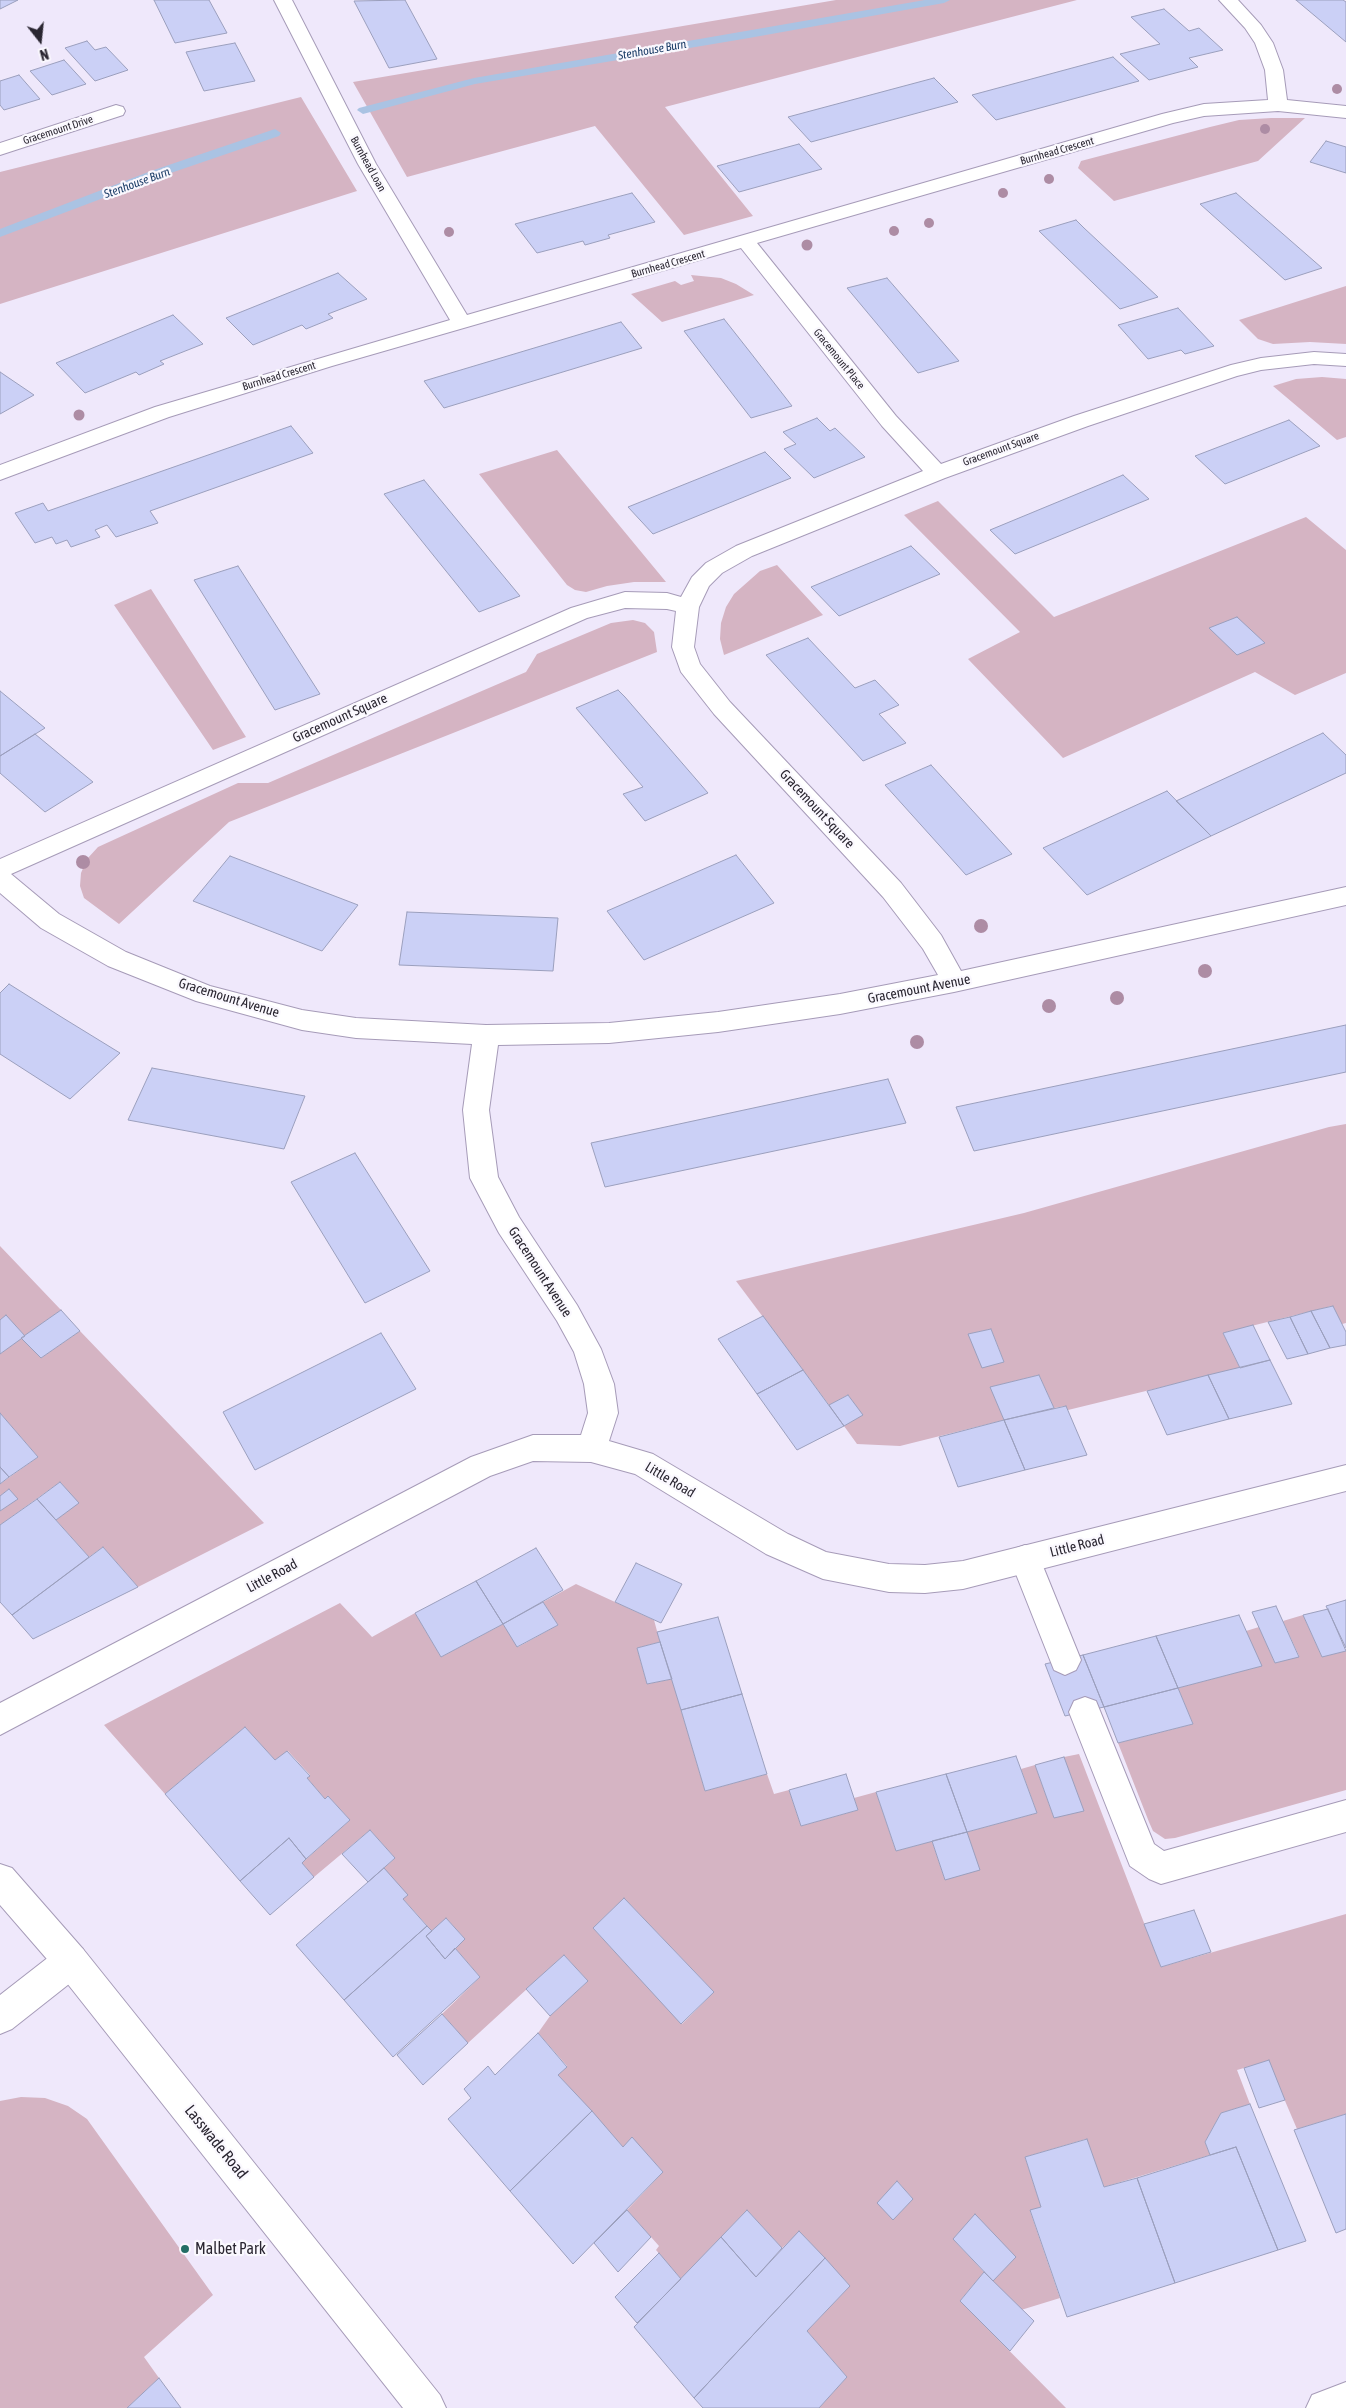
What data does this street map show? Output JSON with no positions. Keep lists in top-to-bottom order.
{
  "streets": {
    "street": [
      "Gracemount Drive",
      "Burnhead Crescent",
      "Burnhead Loan",
      "Gracemount Place",
      "Gracemount Square",
      "Gracemount Avenue",
      "Little Road",
      "Lasswade Road"
    ]
  },
  "crossings": [
    ["Burnhead Crescent", "Burnhead Loan"],
    ["Burnhead Crescent", "Gracemount Place"],
    ["Gracemount Place", "Gracemount Square"],
    ["Gracemount Square", "Gracemount Avenue"],
    ["Gracemount Avenue", "Little Road"]
  ],
  "water": ["Stenhouse Burn"],
  "places": ["Malbet Park"],
  "north": "bottom"
}
